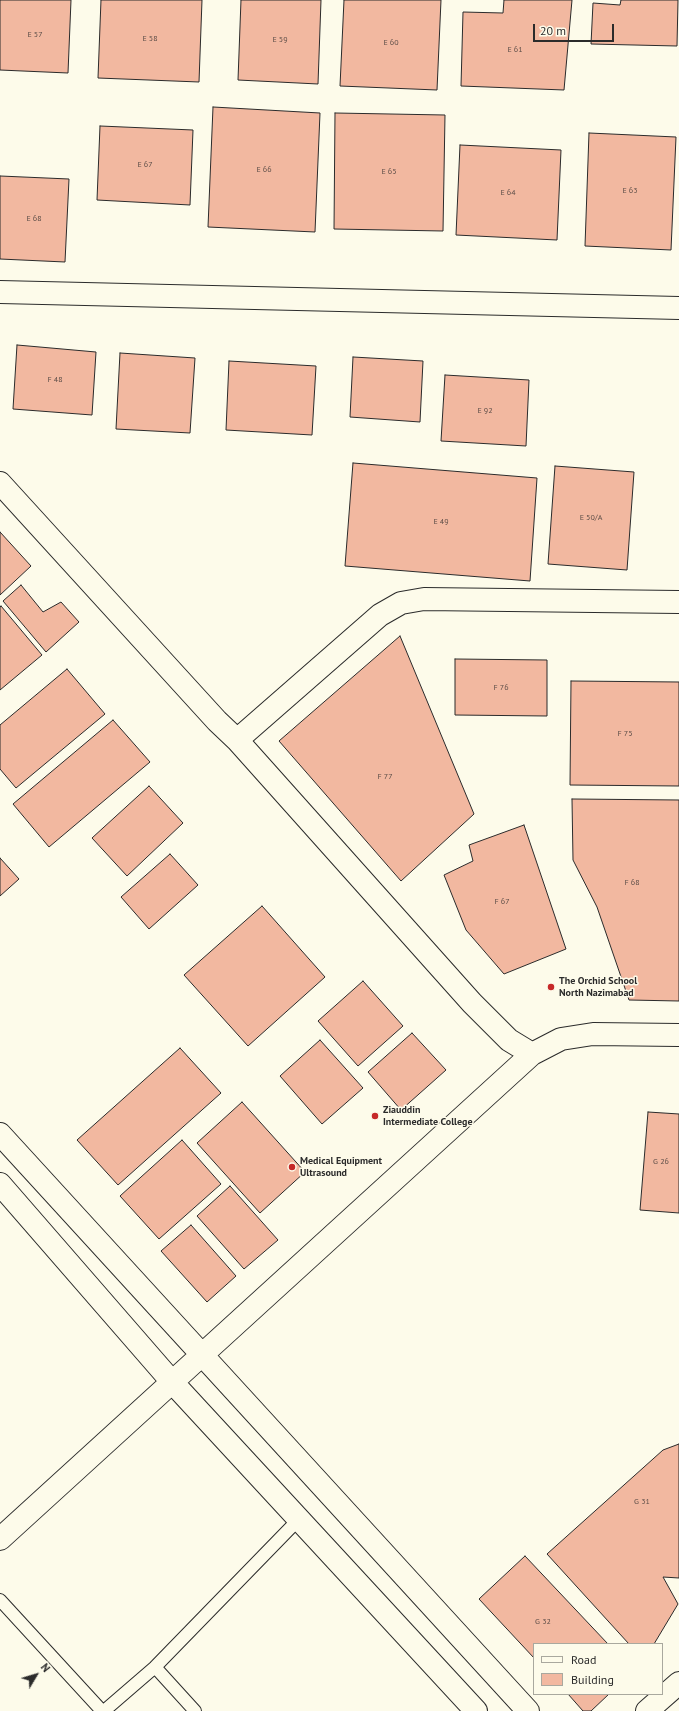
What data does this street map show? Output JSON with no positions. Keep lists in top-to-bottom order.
{
  "places": ["The Orchid School North Nazimabad", "Ziauddin Intermediate College", "Medical Equipment Ultrasound"],
  "house_numbers": [
    "E 57",
    "E 58",
    "E 59",
    "E 60",
    "E 61",
    "E 67",
    "E 66",
    "E 65",
    "E 63",
    "E 64",
    "E 68",
    "F 48",
    "E 92",
    "E 50/A",
    "E 49",
    "F 76",
    "F 75",
    "F 77",
    "F 68",
    "F 67",
    "G 26",
    "G 31",
    "G 32"
  ],
  "legend": ["Road", "Building"],
  "scale_bar": "20 m",
  "north": "top right"
}
